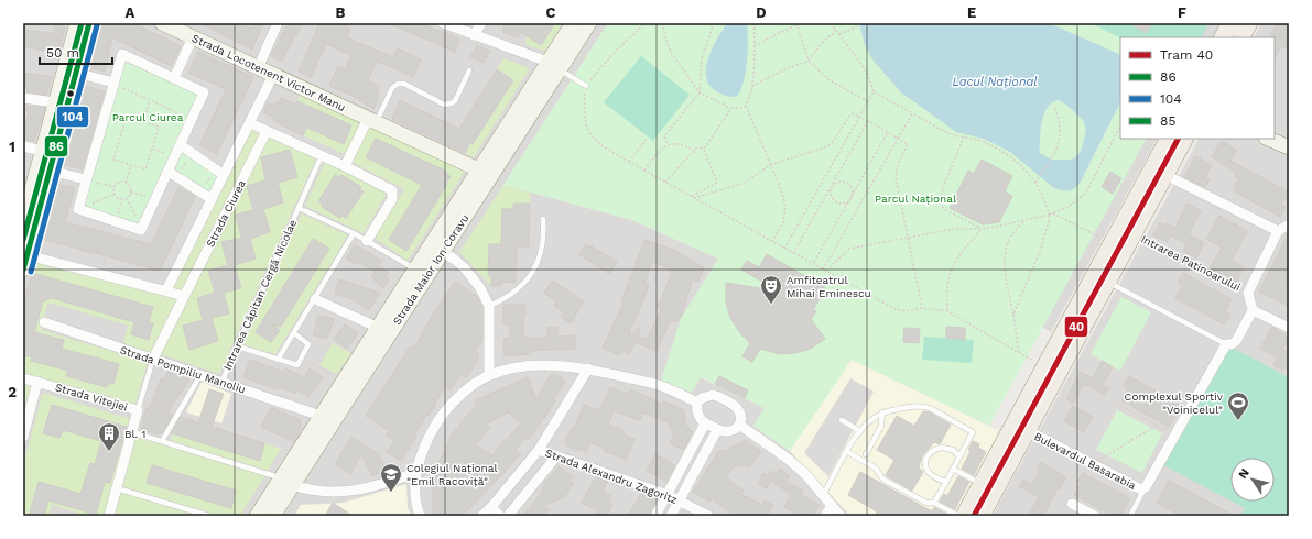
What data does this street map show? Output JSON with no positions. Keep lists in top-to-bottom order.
{
  "streets": {
    "main road": ["Bulevardul Basarabia"],
    "street": [
      "Strada Locotenent Victor Manu",
      "Strada Ciurea",
      "Strada Maior Ion Coravu",
      "Strada Pompiliu Manoliu",
      "Strada Vitejiei",
      "Strada Alexandru Zagoritz"
    ],
    "lane": ["Intrarea Căpitan Cergă Nicolae"],
    "path": ["Intrarea Patinoarului"]
  },
  "crossings": [
    ["Strada Locotenent Victor Manu", "Strada Ciurea"],
    ["Strada Locotenent Victor Manu", "Strada Maior Ion Coravu"],
    ["Strada Ciurea", "Strada Pompiliu Manoliu"],
    ["Intrarea Patinoarului", "Bulevardul Basarabia"],
    ["Strada Maior Ion Coravu", "Intrarea Căpitan Cergă Nicolae"],
    ["Strada Maior Ion Coravu", "Strada Pompiliu Manoliu"],
    ["Intrarea Căpitan Cergă Nicolae", "Strada Pompiliu Manoliu"]
  ],
  "water": ["Lacul Național"],
  "parks": ["Parcul Ciurea", "Parcul Național"],
  "places": {
    "theatre": ["Amfiteatrul Mihai Eminescu"],
    "sports": ["Complexul Sportiv \"Voinicelul\""],
    "building": ["Bl. 1"],
    "school or university": ["Colegiul Național \"Emil Racoviță\""]
  },
  "lines": [
    "transit line 86",
    "transit line 85",
    "transit line 104",
    "tram line 40"
  ],
  "legend": [
    "Tram 40",
    "86",
    "104",
    "85"
  ],
  "scale_bar": "50 m",
  "north": "top left",
  "grid": {
    "columns": [
      "A",
      "B",
      "C",
      "D",
      "E",
      "F"
    ],
    "rows": ["1", "2"]
  }
}
